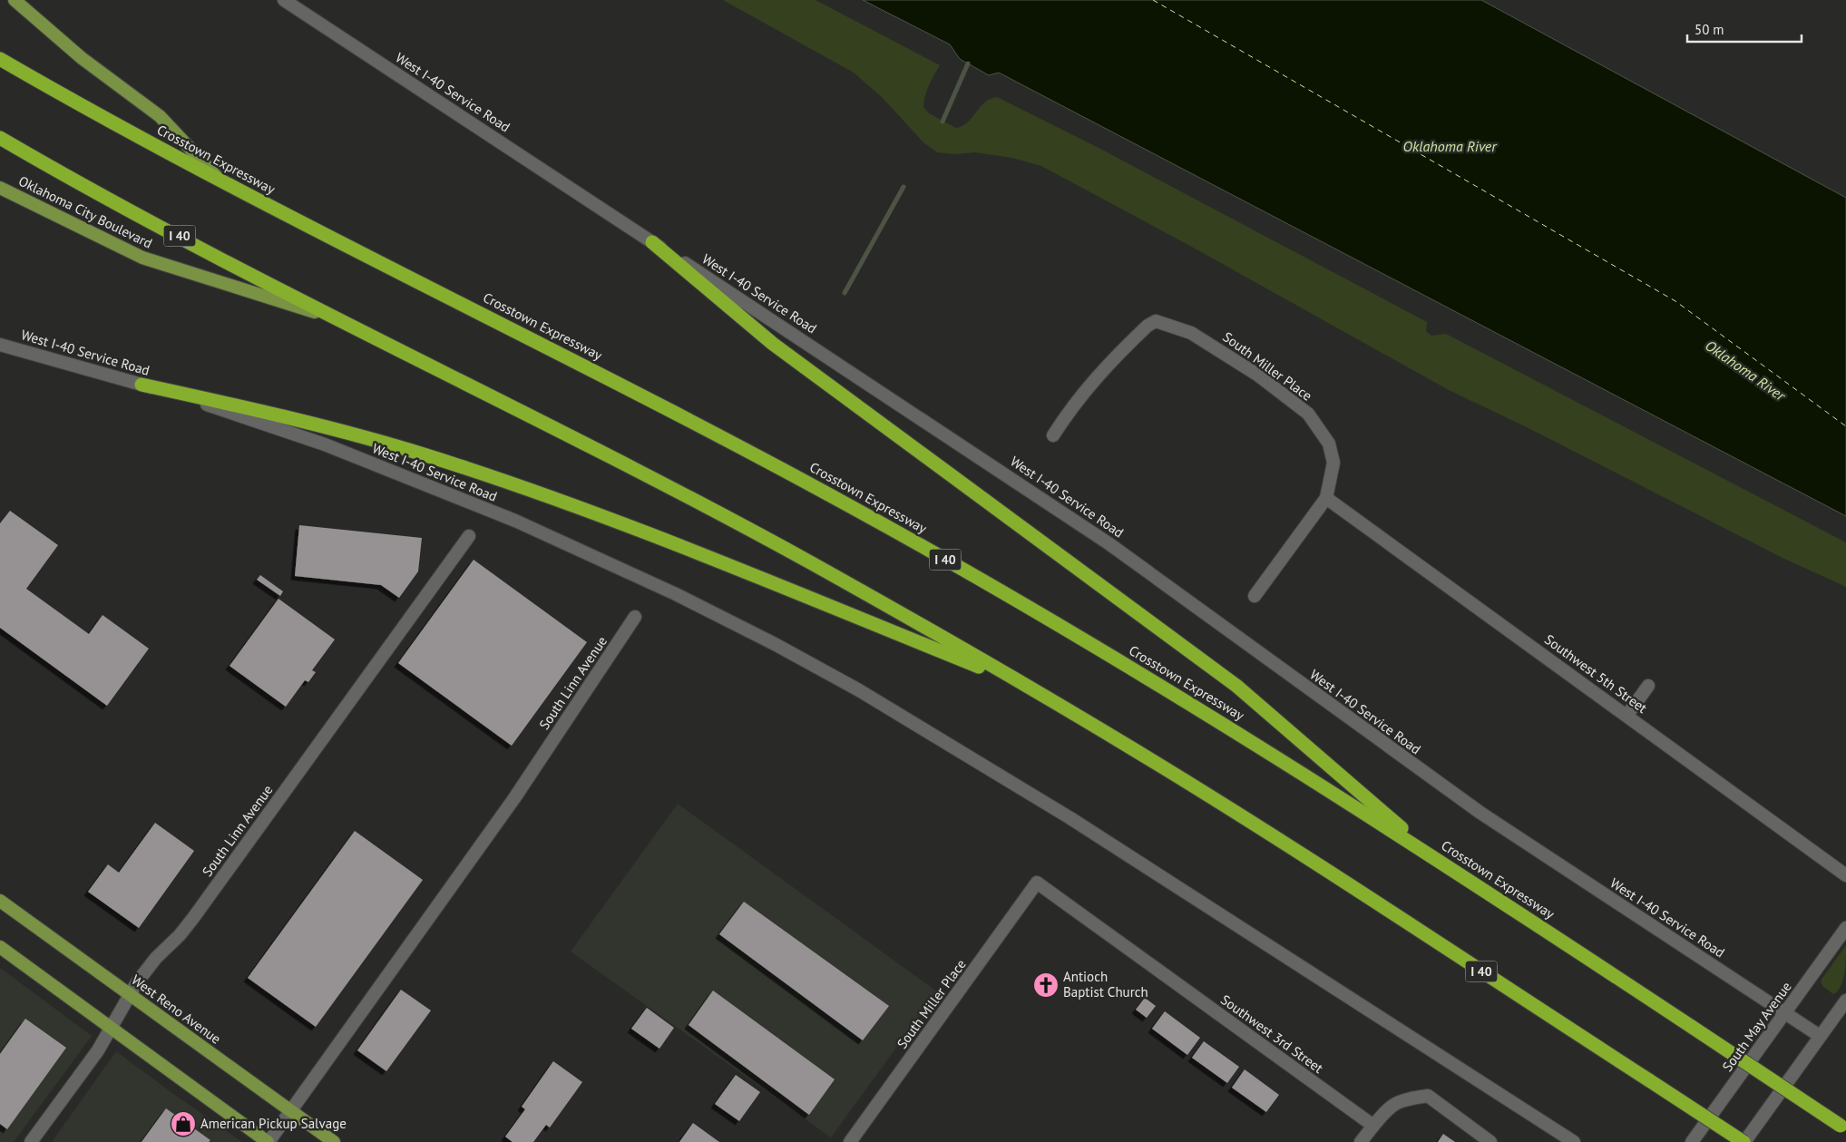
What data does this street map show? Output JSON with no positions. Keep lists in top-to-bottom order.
{
  "streets": {
    "highway": ["Crosstown Expressway", "I 40"],
    "main road": [
      "West I-40 Service Road",
      "Oklahoma City Boulevard",
      "South Miller Place",
      "Southwest 5th Street",
      "South Linn Avenue",
      "West Reno Avenue",
      "South May Avenue",
      "Southwest 3rd Street"
    ]
  },
  "crossings": [
    ["West I-40 Service Road", "South May Avenue"],
    ["Oklahoma City Boulevard", "I 40"],
    ["South Miller Place", "Southwest 5th Street"],
    ["South Miller Place", "Southwest 3rd Street"],
    ["South Linn Avenue", "West Reno Avenue"]
  ],
  "water": ["Oklahoma River"],
  "places": {
    "church": ["Antioch Baptist Church"],
    "shop": ["American Pickup Salvage"]
  },
  "scale_bar": "50 m"
}
